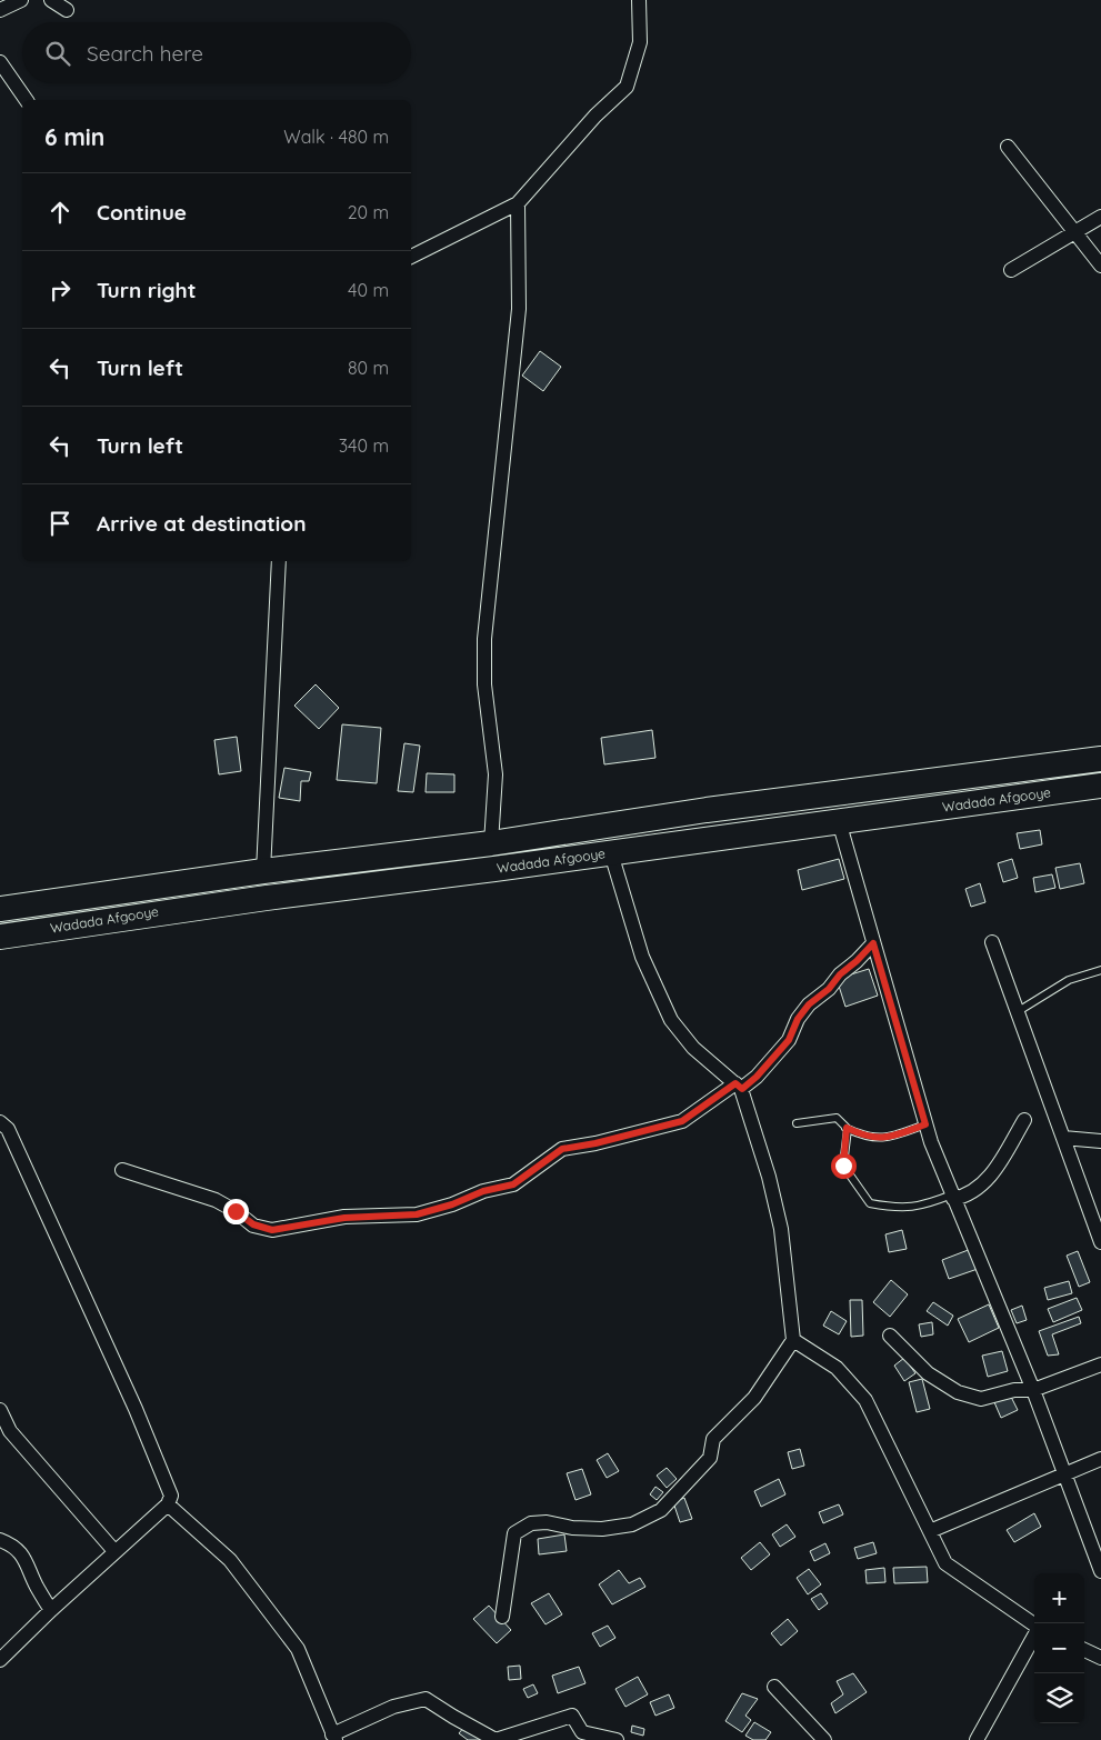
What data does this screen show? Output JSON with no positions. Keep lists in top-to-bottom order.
{
  "streets": {
    "highway": ["Wadada Afgooye"]
  },
  "page": {
    "search": "Search here",
    "heading": ["6 min", "Walk · 480 m"],
    "list": [
      ["Continue", "20 m"],
      ["Turn right", "40 m"],
      ["Turn left", "80 m"],
      ["Turn left", "340 m"],
      "Arrive at destination"
    ],
    "map_buttons": ["+", "−"]
  }
}
